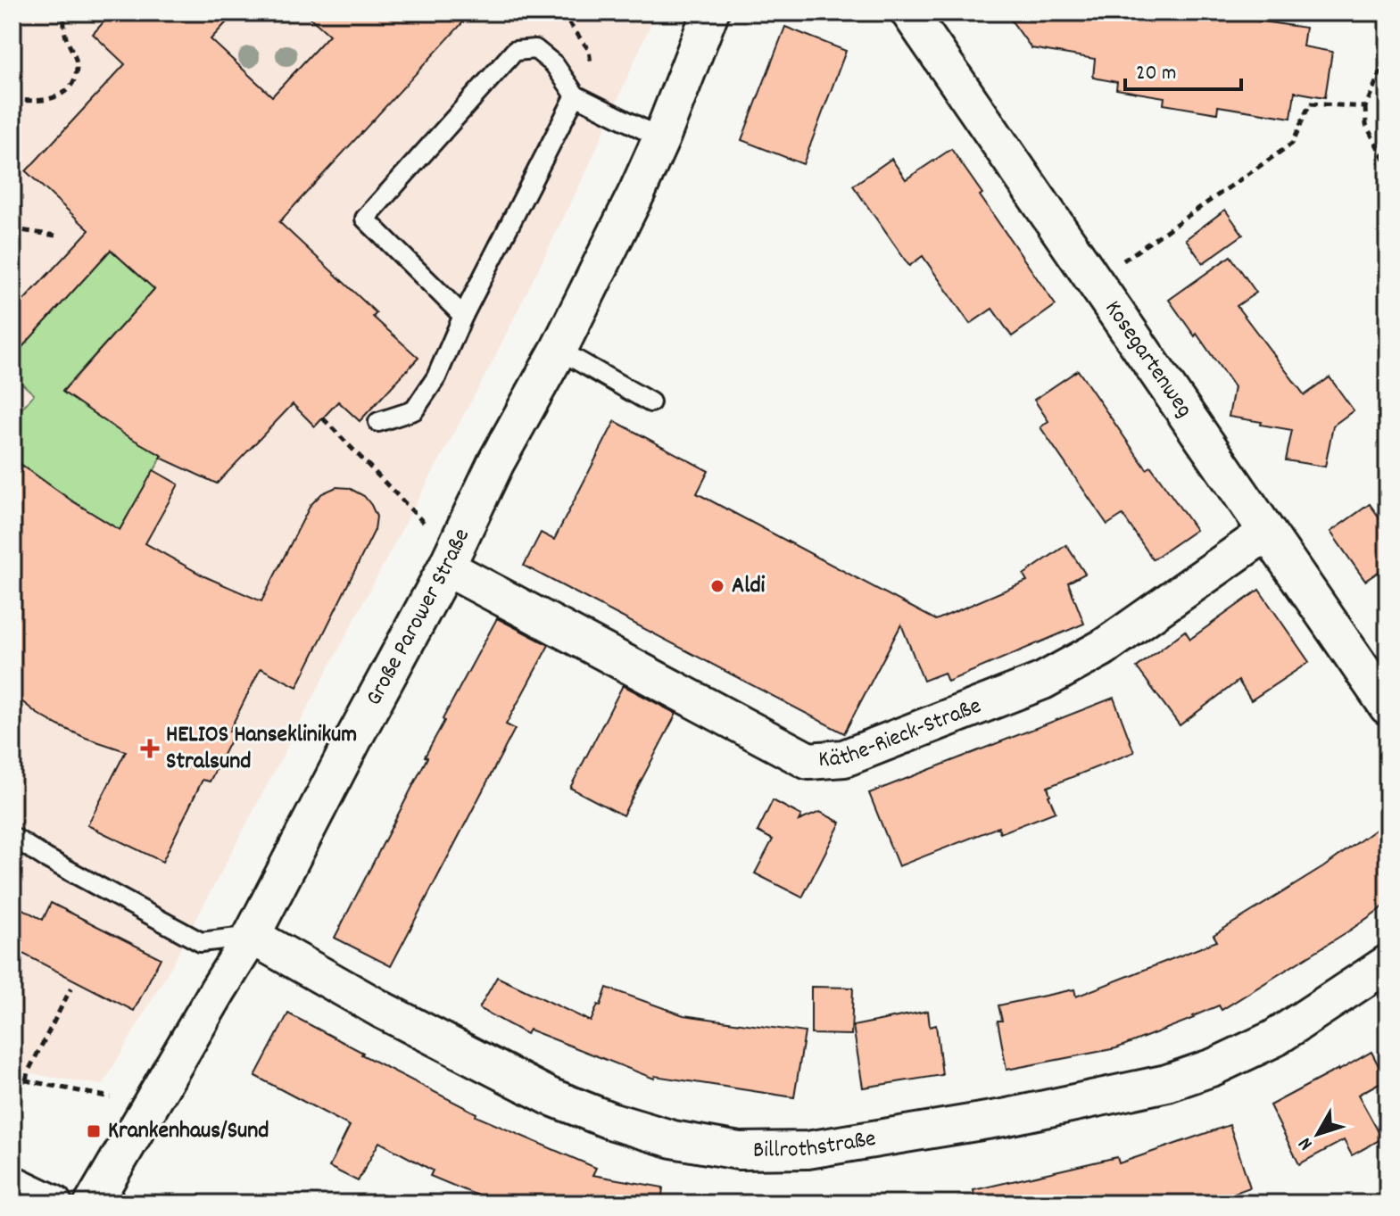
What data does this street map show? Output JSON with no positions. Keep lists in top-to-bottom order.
{
  "streets": {
    "street": [
      "Kosegartenweg",
      "Große Parower Straße",
      "Käthe-Rieck-Straße",
      "Billrothstraße"
    ]
  },
  "crossings": [
    ["Kosegartenweg", "Käthe-Rieck-Straße"],
    ["Große Parower Straße", "Käthe-Rieck-Straße"],
    ["Große Parower Straße", "Billrothstraße"]
  ],
  "places": {
    "other": ["Aldi"],
    "health": ["HELIOS Hanseklinikum Stralsund"],
    "transit": ["Krankenhaus/Sund"]
  },
  "scale_bar": "20 m",
  "north": "bottom left"
}
